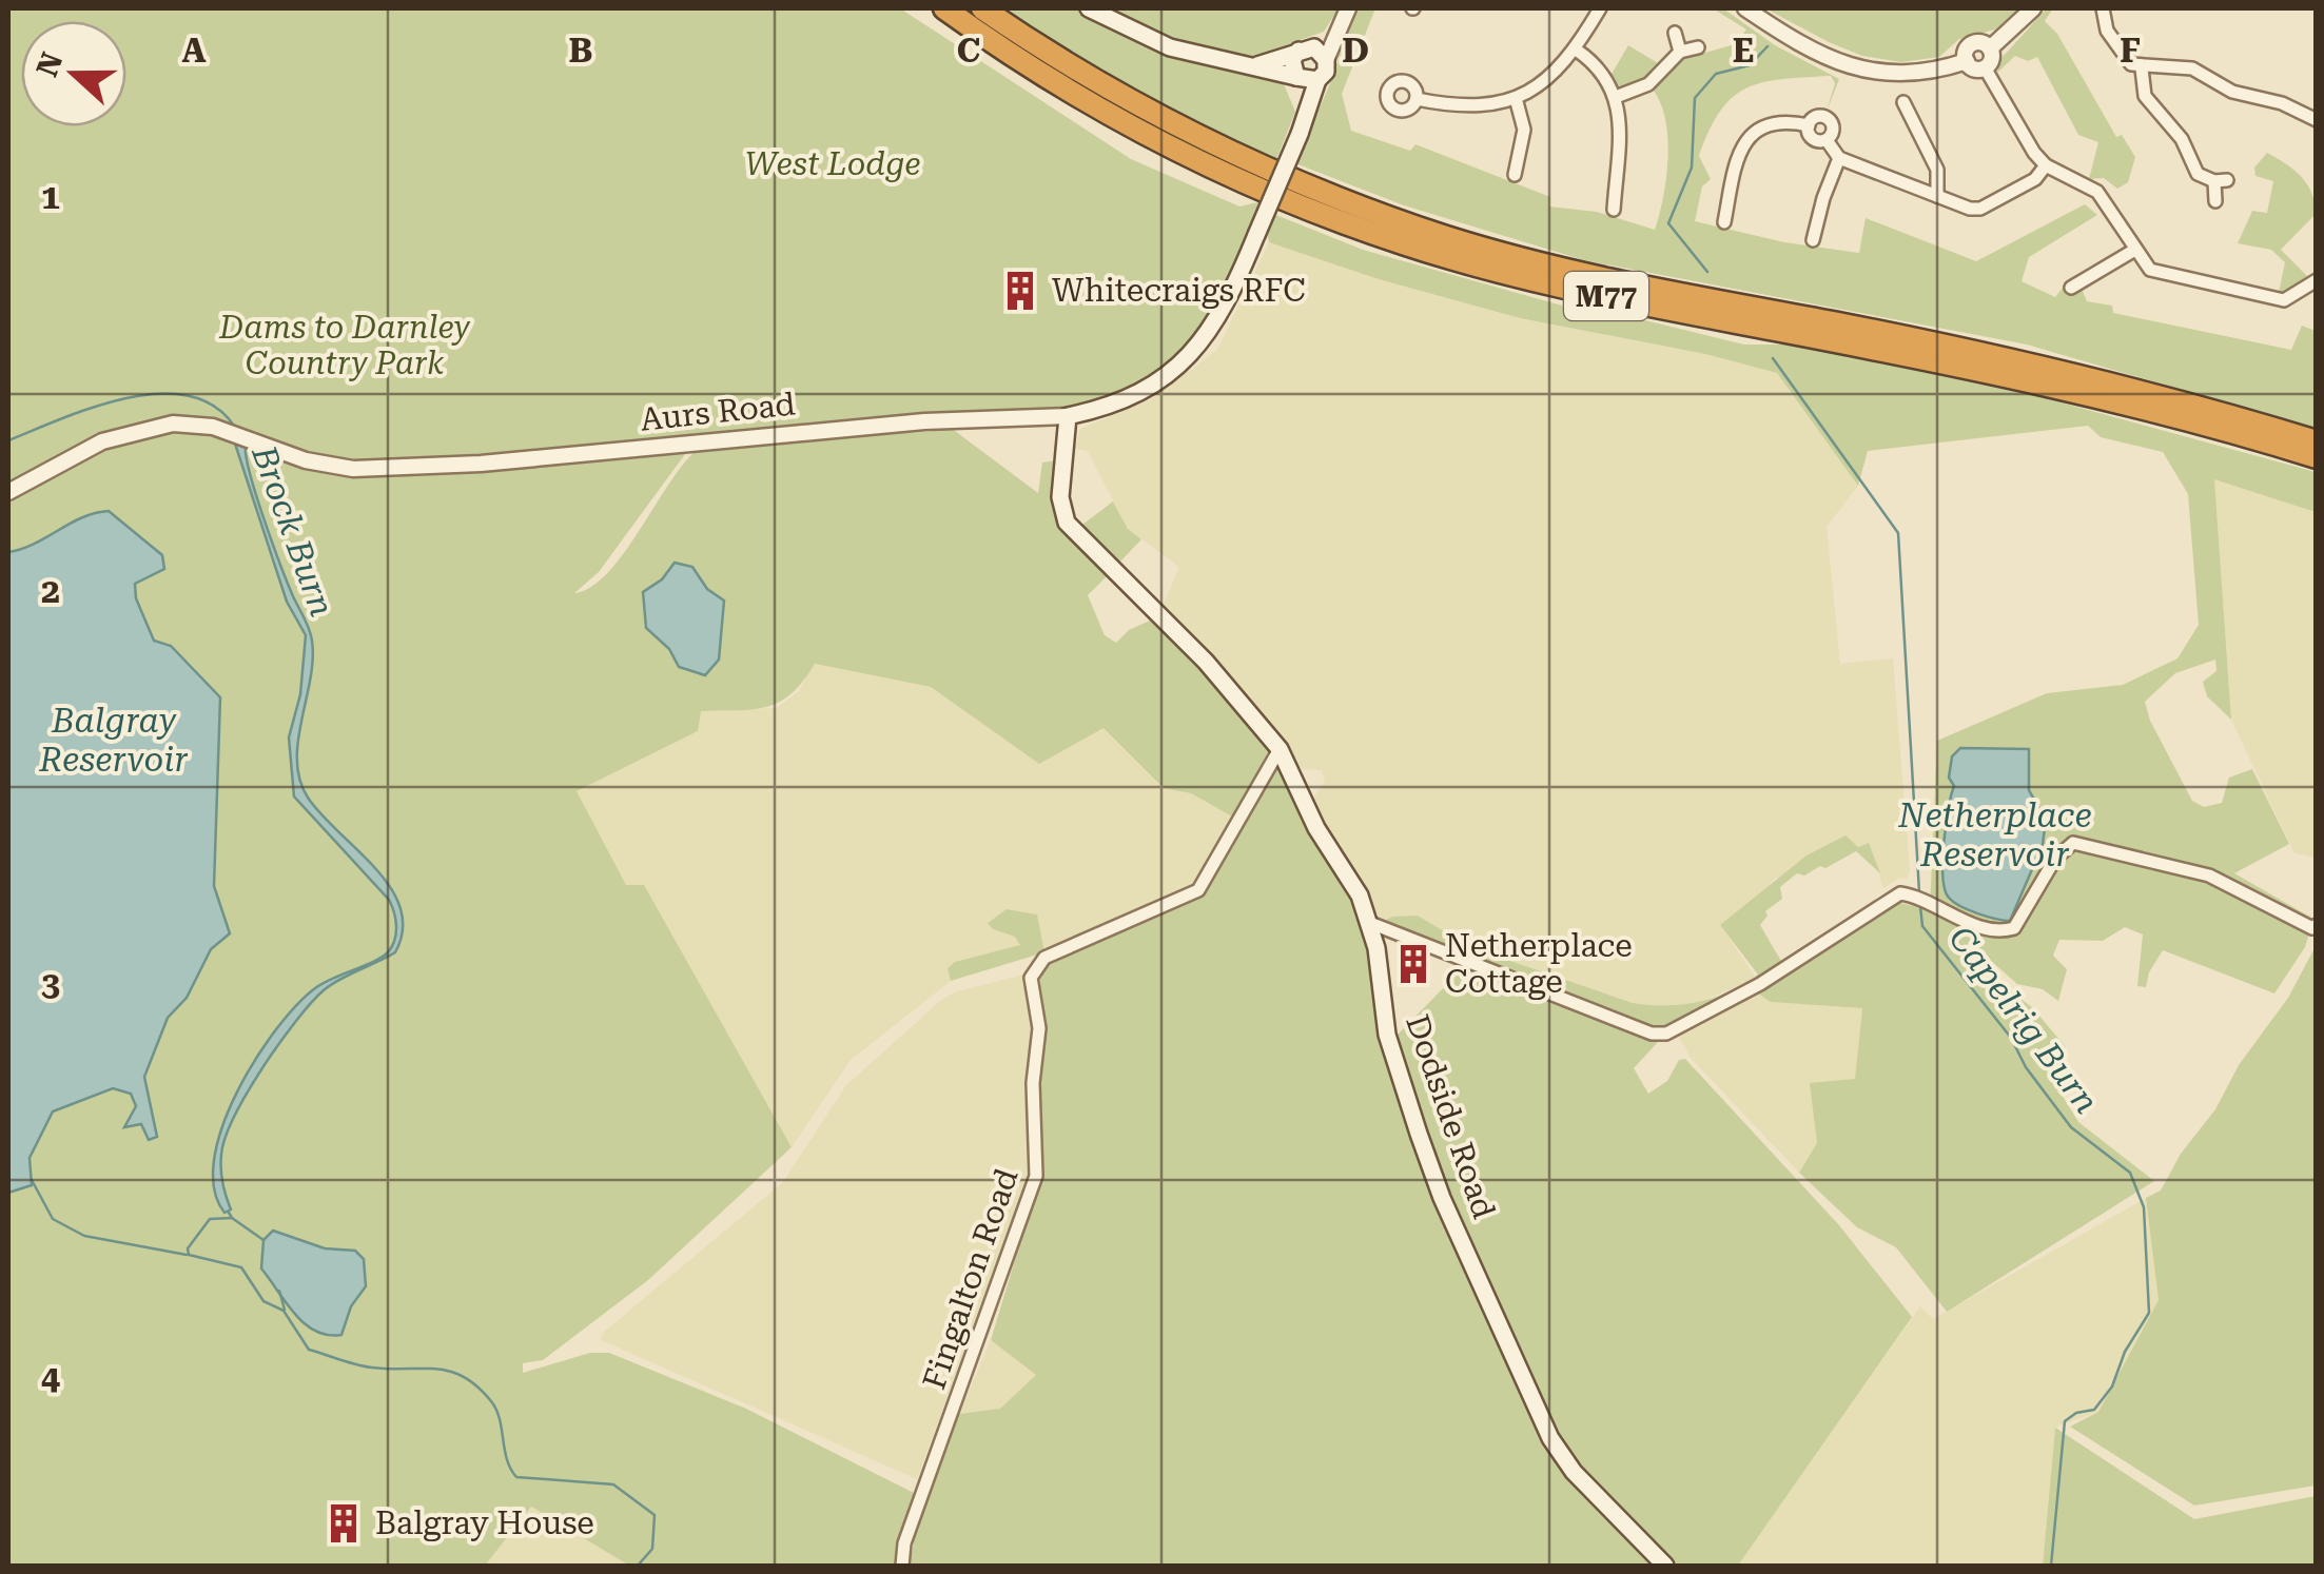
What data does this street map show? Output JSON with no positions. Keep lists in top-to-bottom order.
{
  "streets": {
    "highway": ["M77"],
    "main road": ["Aurs Road", "Dodside Road"],
    "street": ["Fingalton Road"]
  },
  "crossings": [
    ["Aurs Road", "Dodside Road"],
    ["Dodside Road", "Fingalton Road"]
  ],
  "water": [
    "Brock Burn",
    "Balgray Reservoir",
    "Netherplace Reservoir",
    "Capelrig Burn"
  ],
  "parks": ["West Lodge", "Dams to Darnley Country Park"],
  "places": {
    "building": ["Whitecraigs RFC", "Netherplace Cottage", "Balgray House"]
  },
  "north": "left",
  "grid": {
    "columns": [
      "A",
      "B",
      "C",
      "D",
      "E",
      "F"
    ],
    "rows": [
      "1",
      "2",
      "3",
      "4"
    ]
  }
}
